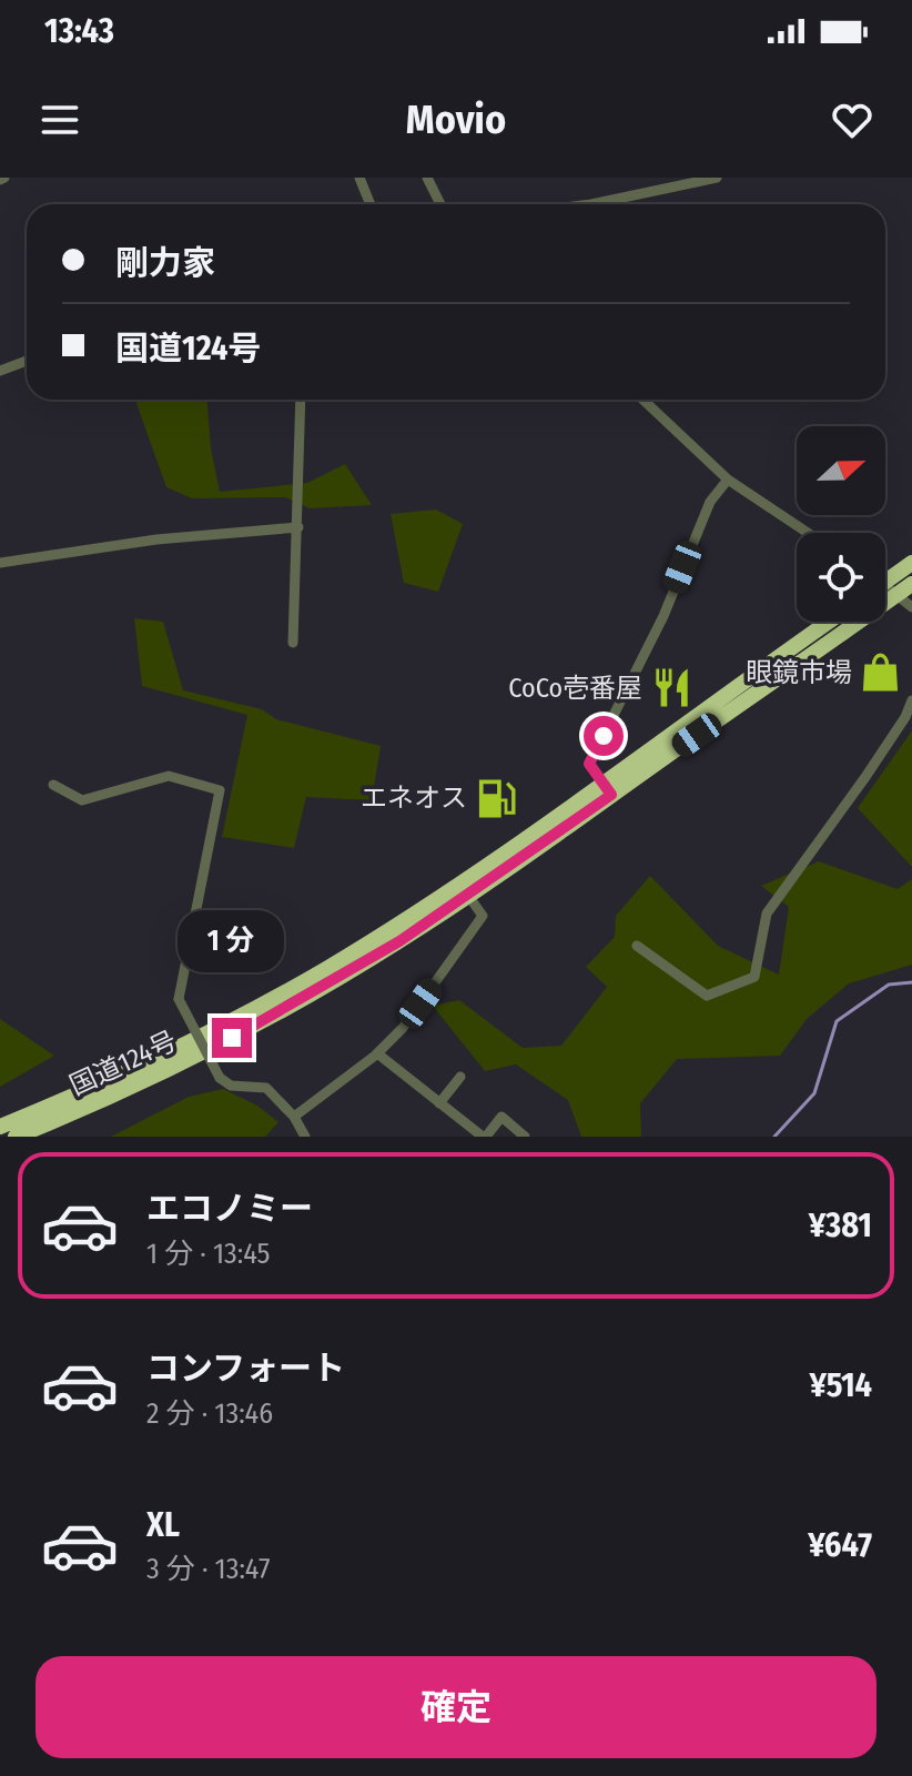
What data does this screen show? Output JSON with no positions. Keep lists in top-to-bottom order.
{
  "streets": {
    "highway": ["国道124号"]
  },
  "places": {
    "shop": ["眼鏡市場"],
    "restaurant": ["CoCo壱番屋"],
    "fuel station": ["エネオス"]
  },
  "north": "right",
  "page": {
    "status": "13:43",
    "header": "Movio",
    "banner": ["剛力家", "国道124号"],
    "bubble": "1 分",
    "list": [
      {
        "name": "エコノミー",
        "note": "1 分 · 13:45",
        "value": "¥381"
      },
      {
        "name": "コンフォート",
        "note": "2 分 · 13:46",
        "value": "¥514"
      },
      {
        "name": "XL",
        "note": "3 分 · 13:47",
        "value": "¥647"
      }
    ],
    "buttons": "確定"
  }
}
